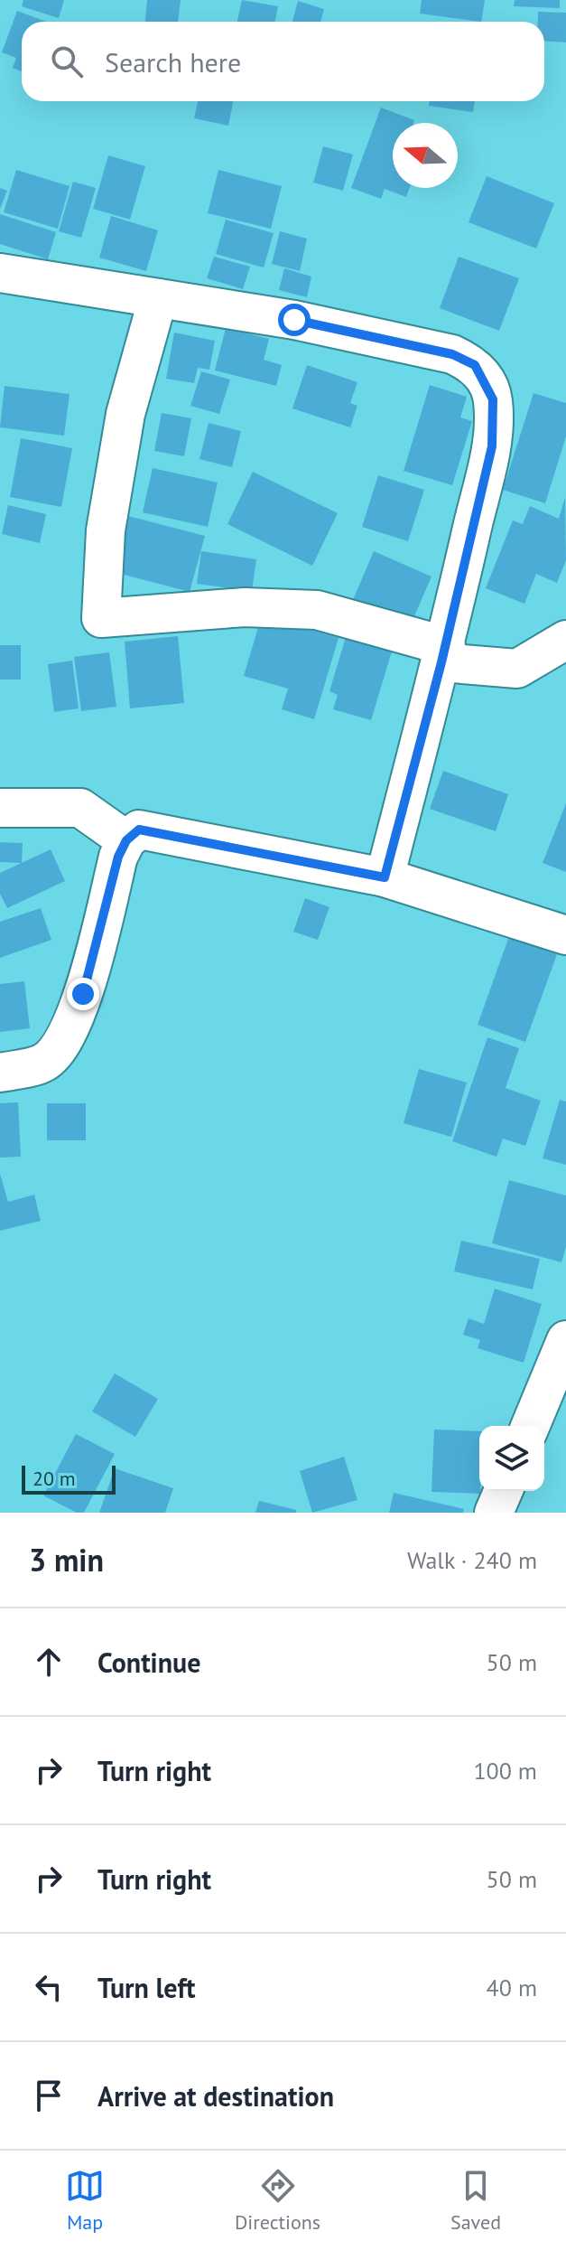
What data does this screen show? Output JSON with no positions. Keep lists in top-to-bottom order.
{
  "scale_bar": "20 m",
  "north": "left",
  "page": {
    "search": "Search here",
    "scale": "20 m",
    "heading": ["3 min", "Walk · 240 m"],
    "list": [
      ["Continue", "50 m"],
      ["Turn right", "100 m"],
      ["Turn right", "50 m"],
      ["Turn left", "40 m"],
      "Arrive at destination"
    ],
    "nav": ["Map", "Directions", "Saved"]
  }
}
